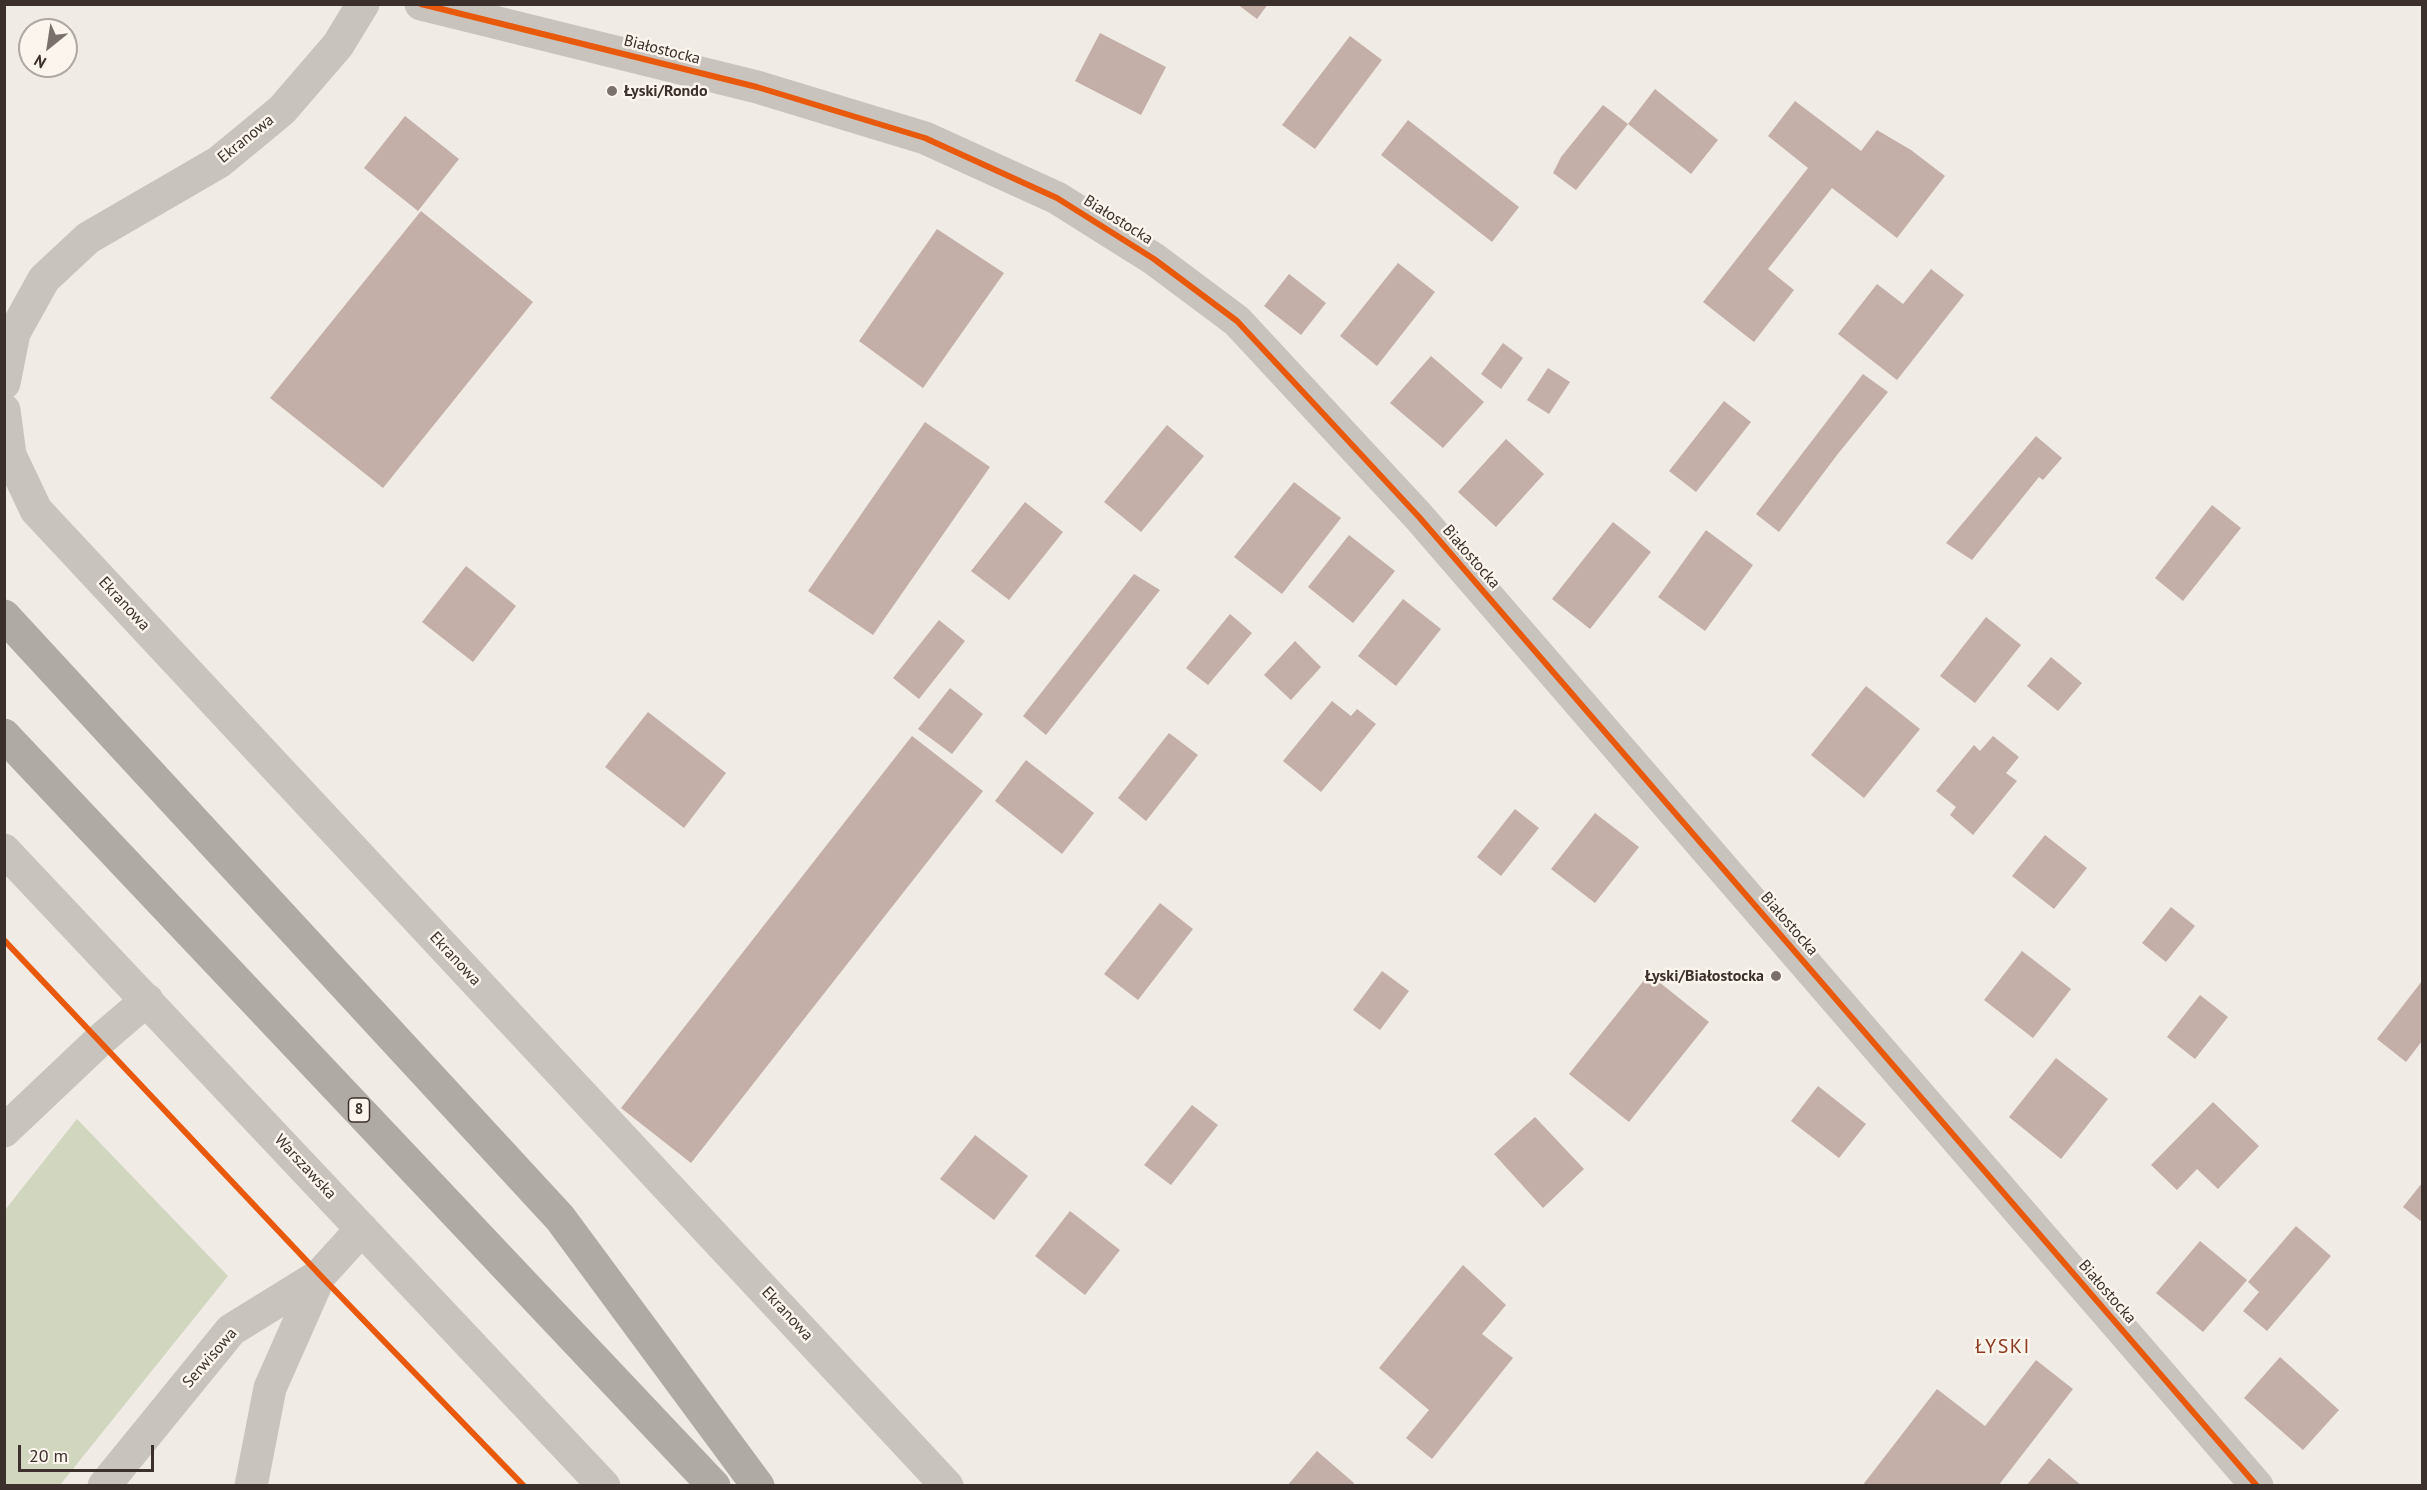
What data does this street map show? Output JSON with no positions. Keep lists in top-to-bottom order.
{
  "streets": {
    "highway": ["8"],
    "street": [
      "Białostocka",
      "Ekranowa",
      "Warszawska",
      "Serwisowa"
    ]
  },
  "crossings": [
    ["Warszawska", "Serwisowa"]
  ],
  "districts": ["ŁYSKI"],
  "places": ["Łyski/Rondo", "Łyski/Białostocka"],
  "scale_bar": "20 m",
  "north": "bottom left"
}
